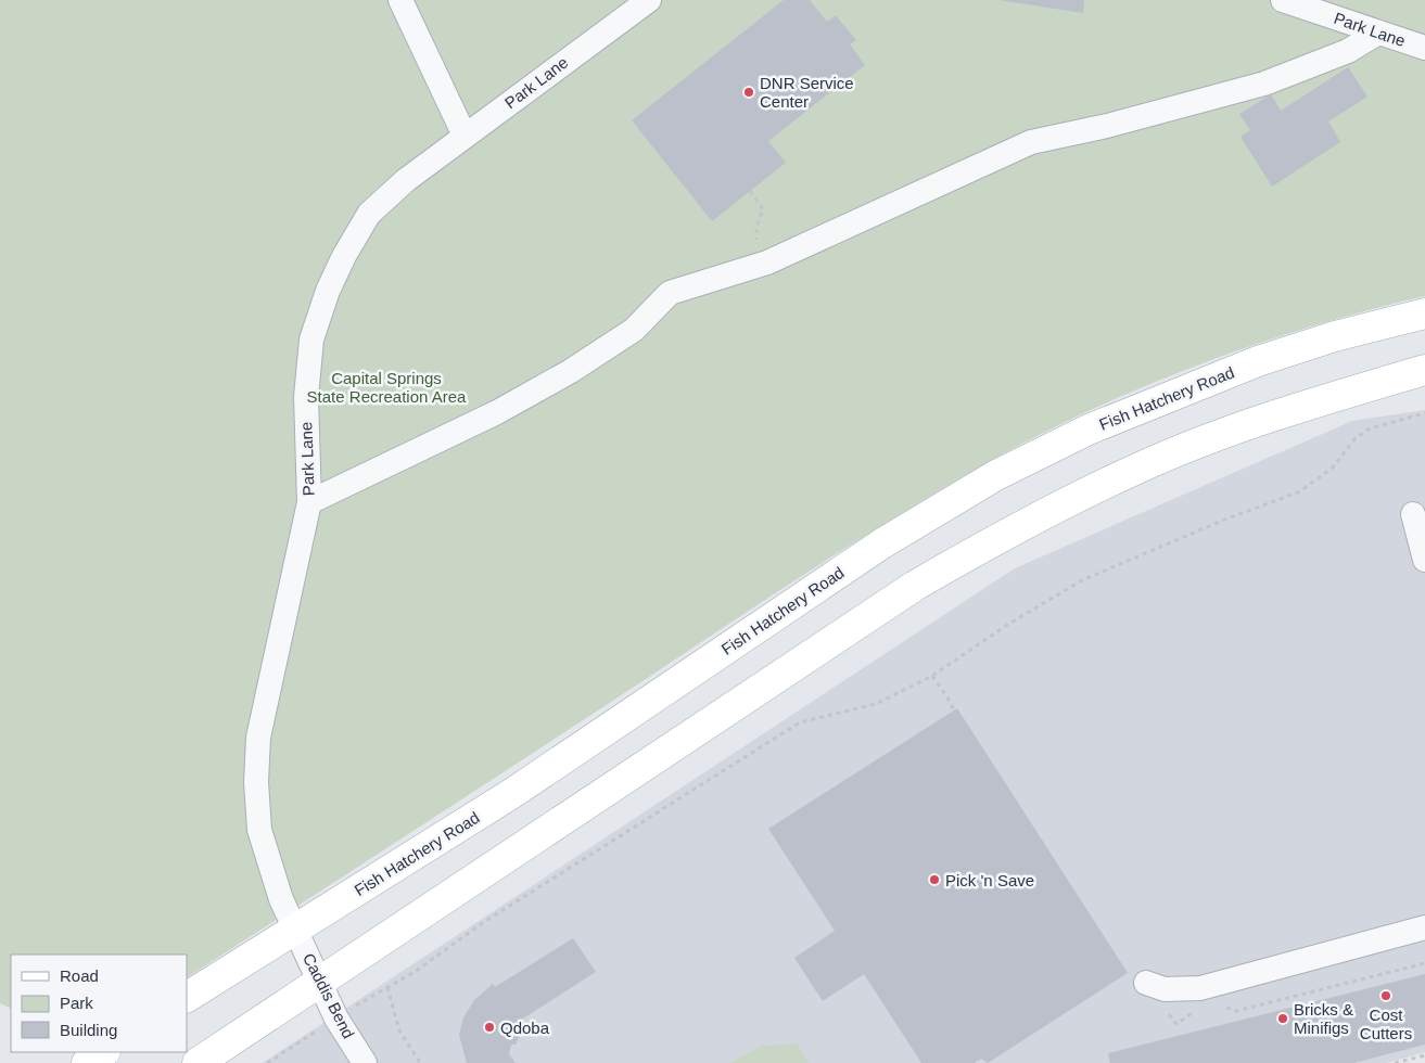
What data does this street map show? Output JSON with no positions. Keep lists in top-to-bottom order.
{
  "streets": {
    "main road": ["Fish Hatchery Road"],
    "street": ["Park Lane", "Caddis Bend"]
  },
  "crossings": [
    ["Park Lane", "Fish Hatchery Road"],
    ["Park Lane", "Caddis Bend"],
    ["Fish Hatchery Road", "Caddis Bend"]
  ],
  "parks": ["Capital Springs State Recreation Area"],
  "places": [
    "DNR Service Center",
    "Pick 'n Save",
    "Cost Cutters",
    "Bricks & Minifigs",
    "Qdoba"
  ],
  "legend": ["Road", "Park", "Building"]
}
